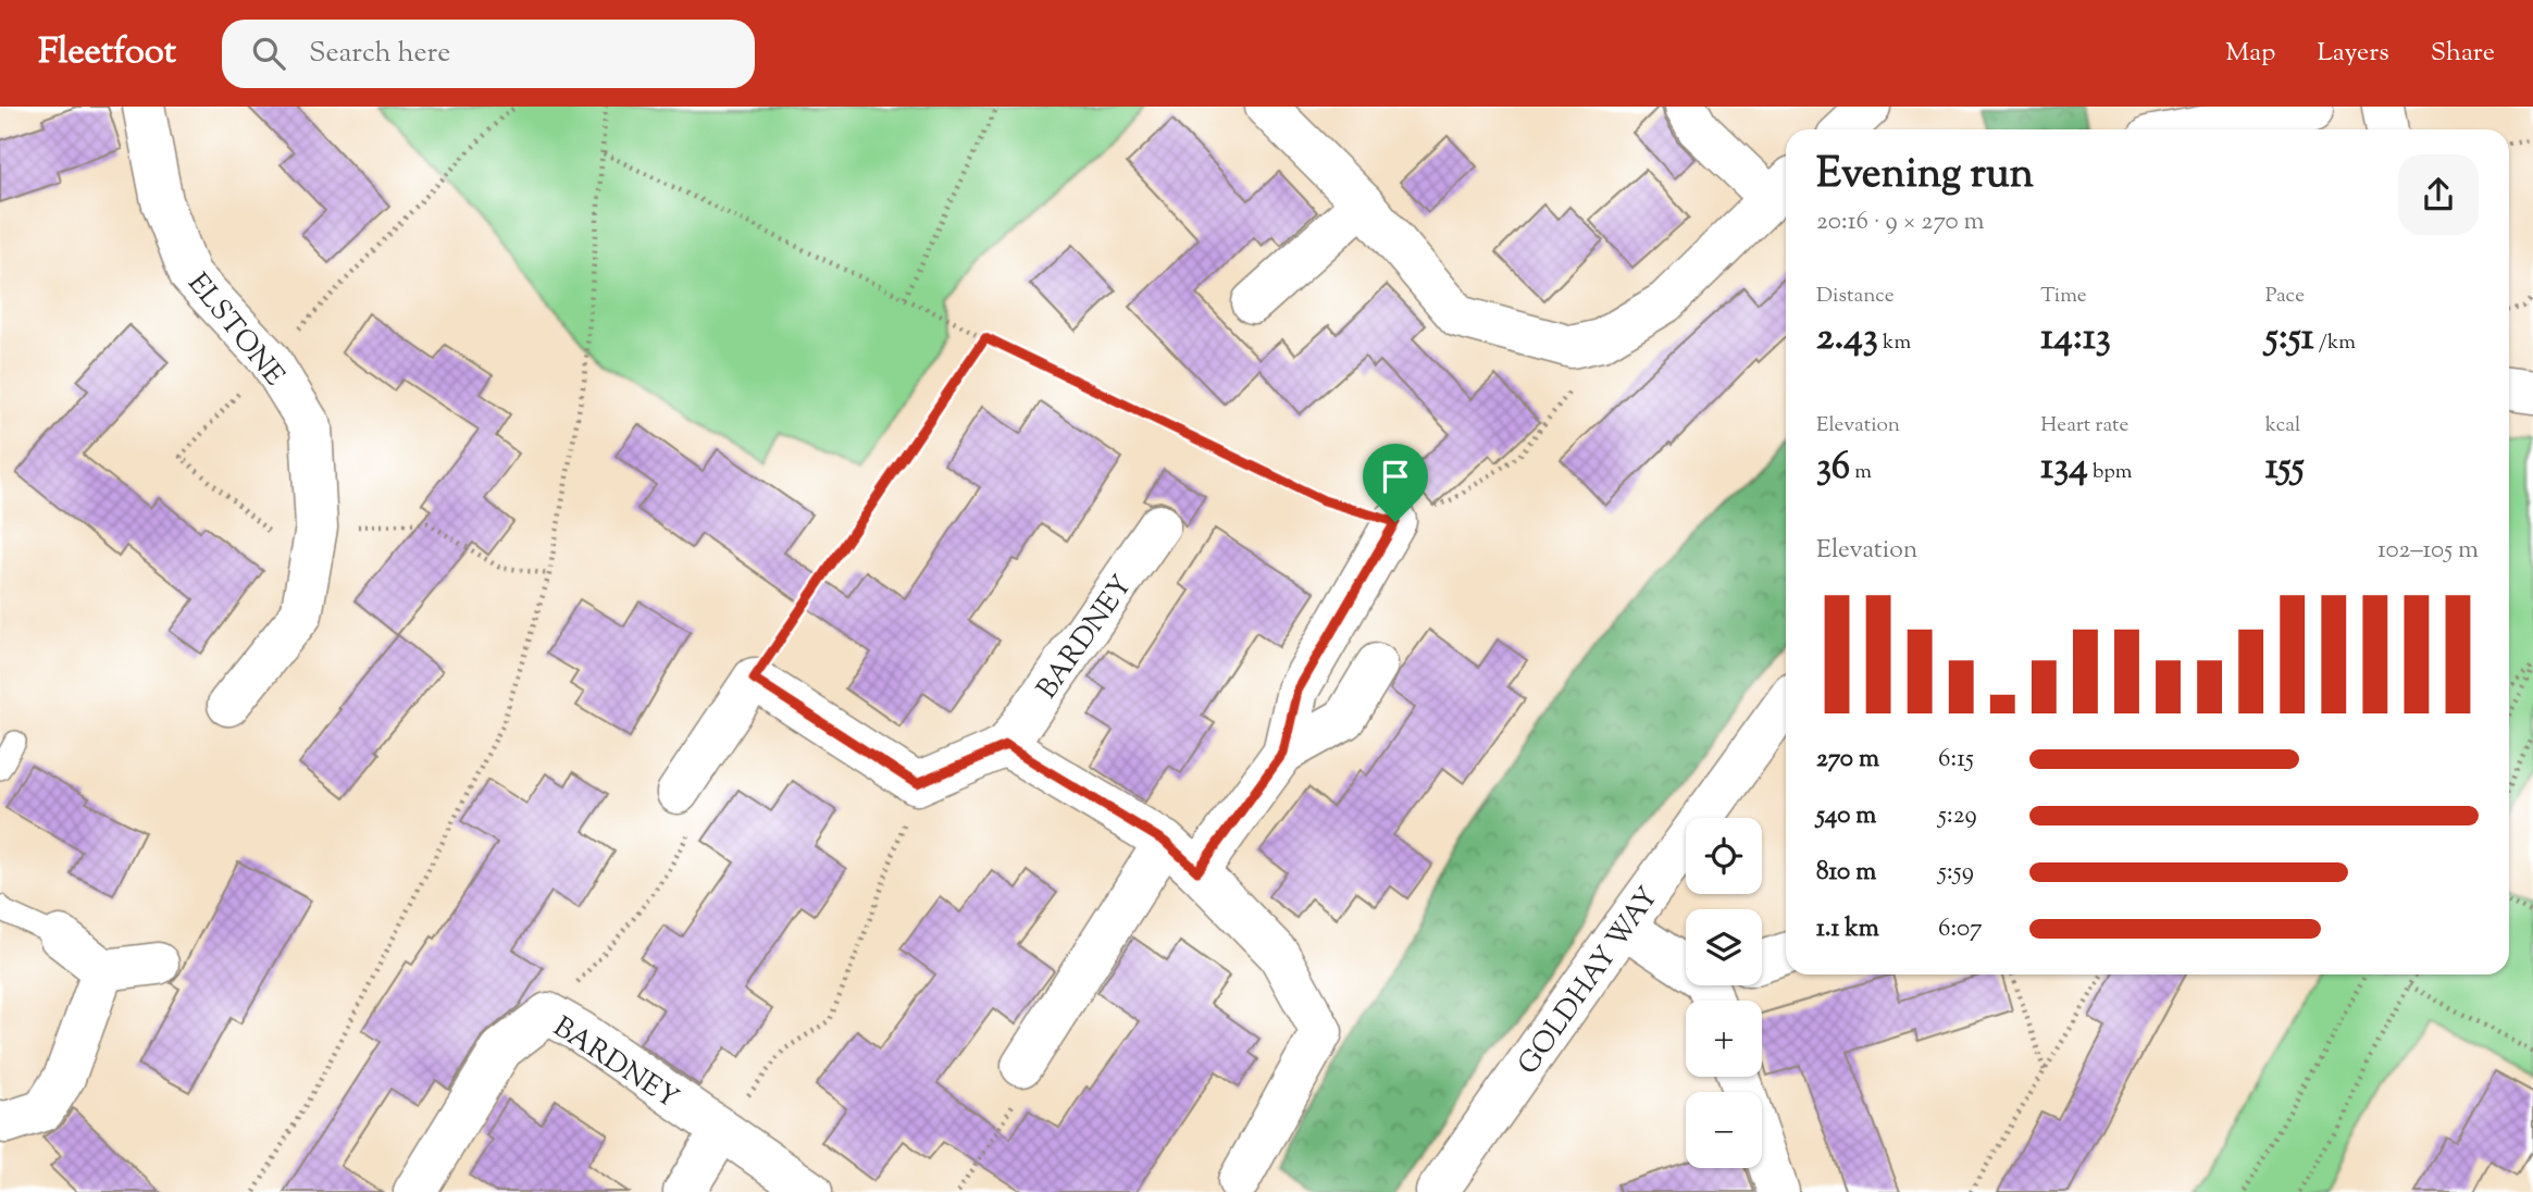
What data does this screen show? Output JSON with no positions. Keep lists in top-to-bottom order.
{
  "streets": {
    "street": ["ELSTONE", "BARDNEY", "GOLDHAY WAY"]
  },
  "page": {
    "header": "Fleetfoot",
    "search": "Search here",
    "nav": ["Map", "Layers", "Share"],
    "heading": ["Evening run", "20:16 · 9 × 270 m"],
    "stats": [
      ["Distance", "2.43 km"],
      ["Time", "14:13"],
      ["Pace", "5:51 /km"],
      ["Elevation", "36 m"],
      ["Heart rate", "134 bpm"],
      ["kcal", "155"]
    ],
    "chart": ["Elevation", "102–105 m"],
    "list": [
      {
        "name": "270 m",
        "note": "6:15"
      },
      {
        "name": "540 m",
        "note": "5:29"
      },
      {
        "name": "810 m",
        "note": "5:59"
      },
      {
        "name": "1.1 km",
        "note": "6:07"
      }
    ],
    "map_buttons": ["+", "−"]
  }
}
